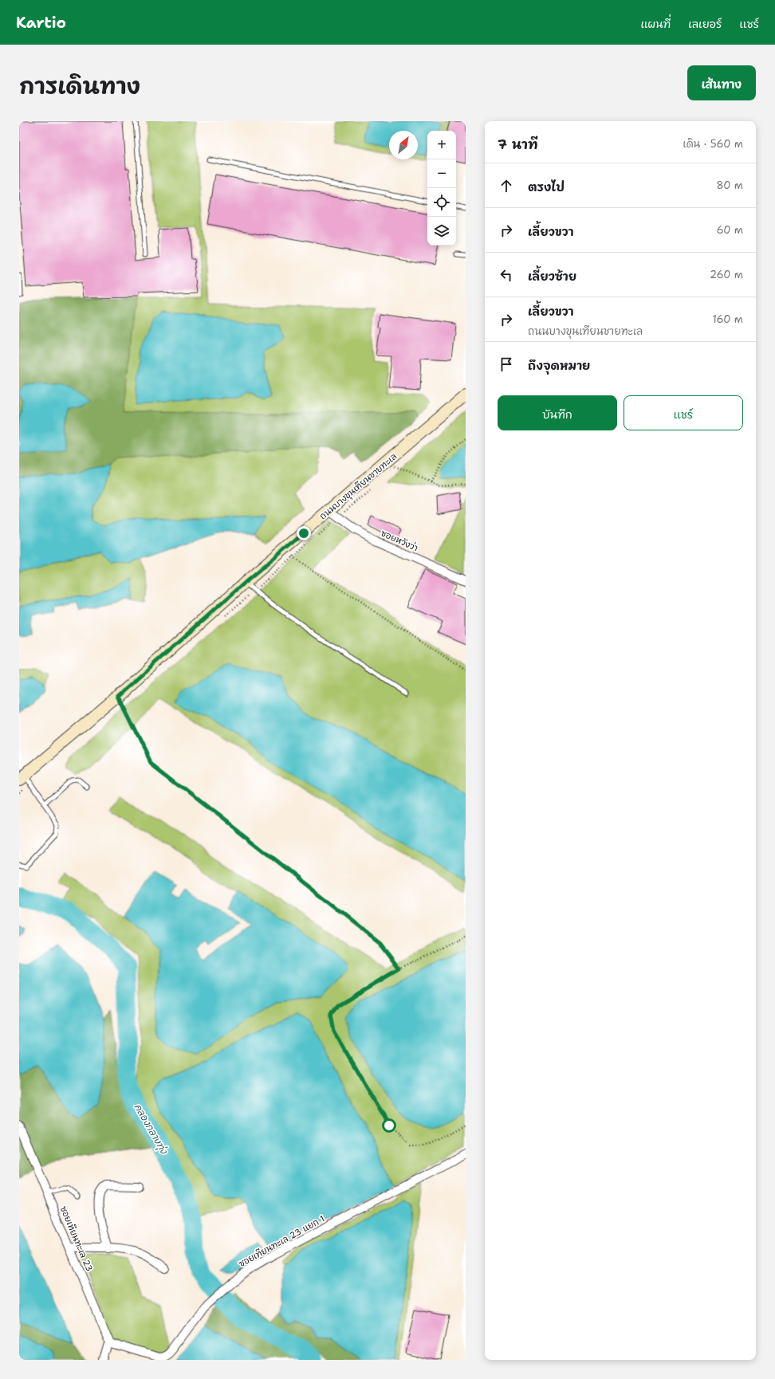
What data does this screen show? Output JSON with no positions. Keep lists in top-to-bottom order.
{
  "streets": {
    "main road": ["ถนนบางขุนเทียนชายทะเล"],
    "street": ["ซอยหวังว่า", "ซอยเทียนทะเล 23", "ซอยเทียนทะเล 23 แยก 1"]
  },
  "crossings": [
    ["ถนนบางขุนเทียนชายทะเล", "ซอยหวังว่า"],
    ["ซอยเทียนทะเล 23", "ซอยเทียนทะเล 23 แยก 1"]
  ],
  "water": ["คลองกลางทุ่ง"],
  "north": "top right",
  "page": {
    "header": "Kartio",
    "nav": ["แผนที่", "เลเยอร์", "แชร์"],
    "title": "การเดินทาง",
    "buttons": [
      "เส้นทาง",
      ["บันทึก", "แชร์"]
    ],
    "heading": ["7 นาที", "เดิน · 560 m"],
    "map_buttons": ["+", "−"],
    "list": [
      ["ตรงไป", "80 m"],
      ["เลี้ยวขวา", "60 m"],
      ["เลี้ยวซ้าย", "260 m"],
      ["เลี้ยวขวา", "ถนนบางขุนเทียนชายทะเล", "160 m"],
      "ถึงจุดหมาย"
    ]
  }
}
